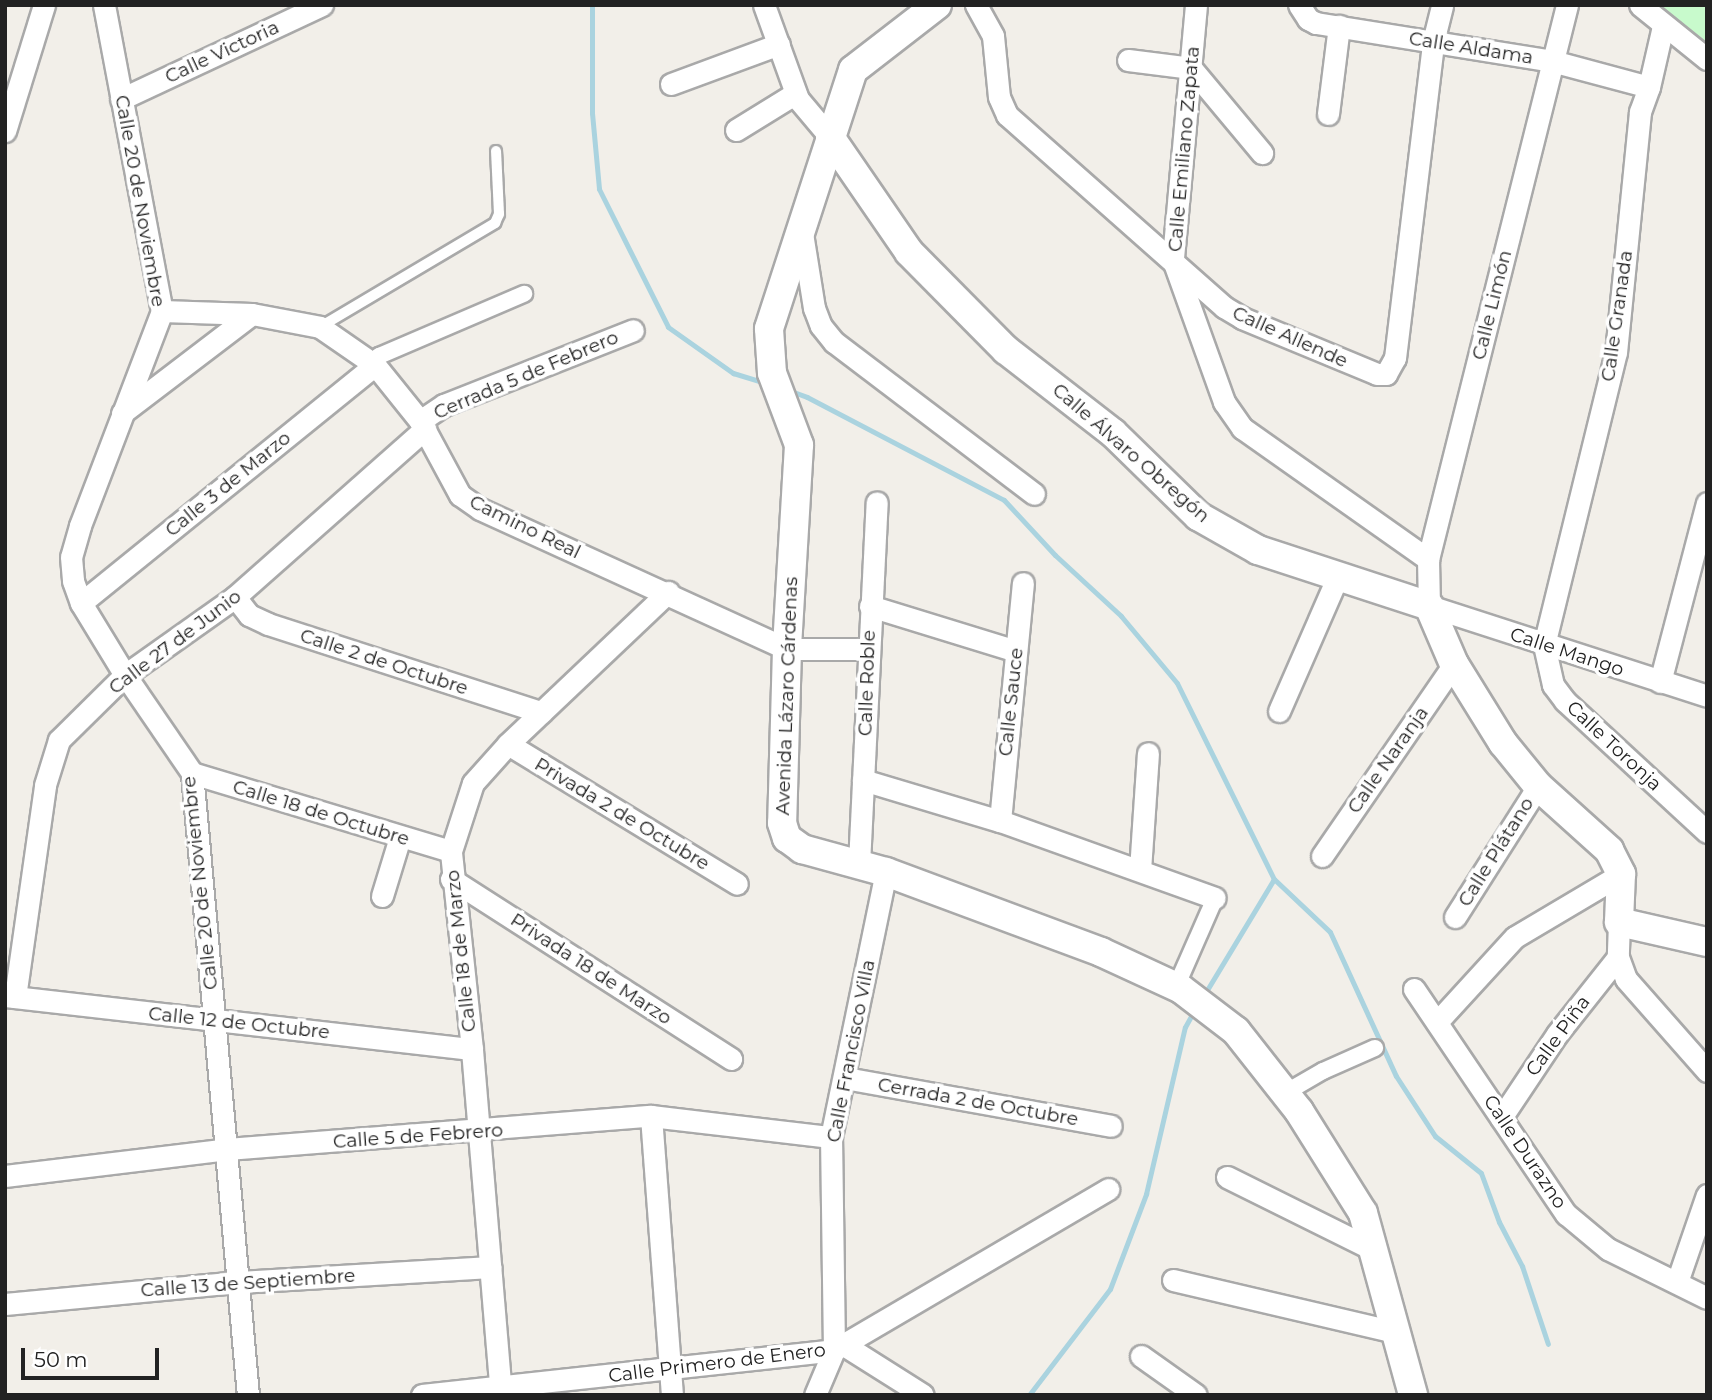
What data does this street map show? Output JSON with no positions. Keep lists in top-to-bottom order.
{
  "streets": {
    "street": [
      "Calle Aldama",
      "Calle Victoria",
      "Calle Emiliano Zapata",
      "Calle 20 de Noviembre",
      "Calle Limón",
      "Calle Granada",
      "Calle Allende",
      "Cerrada 5 de Febrero",
      "Calle Álvaro Obregón",
      "Calle 3 de Marzo",
      "Camino Real",
      "Calle 27 de Junio",
      "Calle Mango",
      "Calle 2 de Octubre",
      "Calle Roble",
      "Avenida Lázaro Cárdenas",
      "Calle Sauce",
      "Calle Toronja",
      "Calle Naranja",
      "Calle 18 de Octubre",
      "Privada 2 de Octubre",
      "Calle Plátano",
      "Calle 18 de Marzo",
      "Privada 18 de Marzo",
      "Calle 12 de Octubre",
      "Calle Piña",
      "Calle Francisco Villa",
      "Cerrada 2 de Octubre",
      "Calle 5 de Febrero",
      "Calle Durazno",
      "Calle 13 de Septiembre",
      "Calle Primero de Enero"
    ]
  },
  "crossings": [
    ["Calle Aldama", "Calle Limón"],
    ["Calle Aldama", "Calle Granada"],
    ["Calle Aldama", "Calle Allende"],
    ["Calle Victoria", "Calle 20 de Noviembre"],
    ["Calle Emiliano Zapata", "Calle Limón"],
    ["Calle Emiliano Zapata", "Calle Allende"],
    ["Calle 20 de Noviembre", "Calle 3 de Marzo"],
    ["Calle 20 de Noviembre", "Camino Real"],
    ["Calle 20 de Noviembre", "Calle 27 de Junio"],
    ["Calle 20 de Noviembre", "Calle 18 de Octubre"],
    ["Calle 20 de Noviembre", "Calle 12 de Octubre"],
    ["Calle 20 de Noviembre", "Calle 5 de Febrero"],
    ["Calle 20 de Noviembre", "Calle 13 de Septiembre"],
    ["Calle Limón", "Calle Álvaro Obregón"],
    ["Calle Limón", "Calle Mango"],
    ["Calle Granada", "Calle Mango"],
    ["Calle Granada", "Calle Toronja"],
    ["Cerrada 5 de Febrero", "Camino Real"],
    ["Cerrada 5 de Febrero", "Calle 27 de Junio"],
    ["Calle Álvaro Obregón", "Calle Mango"],
    ["Calle Álvaro Obregón", "Avenida Lázaro Cárdenas"],
    ["Calle 3 de Marzo", "Camino Real"],
    ["Camino Real", "Calle 27 de Junio"],
    ["Camino Real", "Calle Roble"],
    ["Camino Real", "Avenida Lázaro Cárdenas"],
    ["Camino Real", "Calle 18 de Marzo"],
    ["Calle 27 de Junio", "Calle 2 de Octubre"],
    ["Calle 27 de Junio", "Calle 12 de Octubre"],
    ["Calle Mango", "Calle Toronja"],
    ["Calle 2 de Octubre", "Calle 18 de Marzo"],
    ["Calle Roble", "Avenida Lázaro Cárdenas"],
    ["Avenida Lázaro Cárdenas", "Calle Francisco Villa"],
    ["Calle 18 de Octubre", "Calle 18 de Marzo"],
    ["Privada 2 de Octubre", "Calle 18 de Marzo"],
    ["Calle 18 de Marzo", "Privada 18 de Marzo"],
    ["Calle 18 de Marzo", "Calle 12 de Octubre"],
    ["Calle 18 de Marzo", "Calle 5 de Febrero"],
    ["Calle 18 de Marzo", "Calle 13 de Septiembre"],
    ["Calle 18 de Marzo", "Calle Primero de Enero"],
    ["Calle Piña", "Calle Durazno"],
    ["Calle Francisco Villa", "Cerrada 2 de Octubre"],
    ["Calle Francisco Villa", "Calle 5 de Febrero"],
    ["Calle Francisco Villa", "Calle Primero de Enero"]
  ],
  "scale_bar": "50 m"
}
